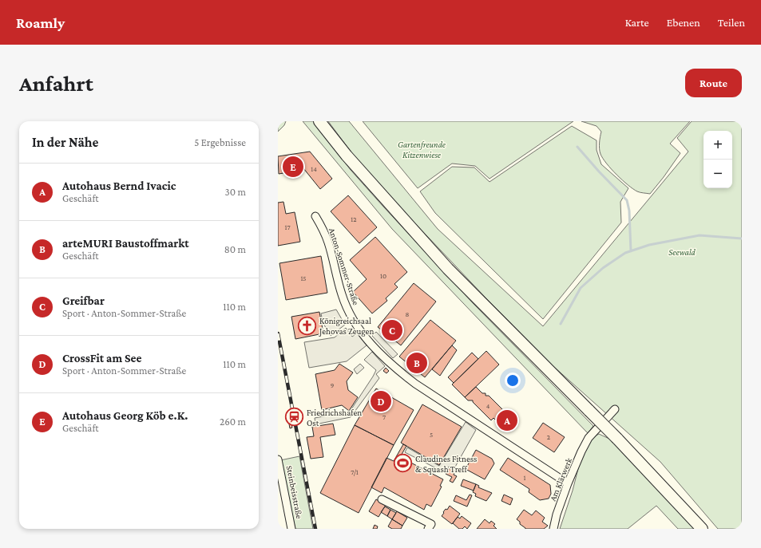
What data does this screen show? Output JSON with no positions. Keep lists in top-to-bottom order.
{
  "streets": {
    "street": ["Anton-Sommer-Straße", "Am Klärwerk", "Steinbeisstraße"]
  },
  "crossings": [
    ["Anton-Sommer-Straße", "Am Klärwerk"]
  ],
  "parks": ["Gartenfreunde Kitzenwiese", "Seewald"],
  "places": {
    "church": ["Königreichsaal Jehovas Zeugen"],
    "station": ["Friedrichshafen Ost"],
    "sports": ["Claudines Fitness & Squash Treff"]
  },
  "house_numbers": [
    "14",
    "12",
    "17",
    "10",
    "15",
    "8",
    "9",
    "4",
    "7",
    "5",
    "2",
    "7/1",
    "1"
  ],
  "page": {
    "header": "Roamly",
    "nav": ["Karte", "Ebenen", "Teilen"],
    "buttons": "Route",
    "title": "Anfahrt",
    "heading": ["In der Nähe", "5 Ergebnisse"],
    "map_buttons": ["+", "−"],
    "pins": [
      "E",
      "C",
      "B",
      "D",
      "A"
    ],
    "list": [
      {
        "mark": "A",
        "name": "Autohaus Bernd Ivacic",
        "note": "Geschäft",
        "value": "30 m"
      },
      {
        "mark": "B",
        "name": "arteMURI Baustoffmarkt",
        "note": "Geschäft",
        "value": "80 m"
      },
      {
        "mark": "C",
        "name": "Greifbar",
        "note": "Sport · Anton-Sommer-Straße",
        "value": "110 m"
      },
      {
        "mark": "D",
        "name": "CrossFit am See",
        "note": "Sport · Anton-Sommer-Straße",
        "value": "110 m"
      },
      {
        "mark": "E",
        "name": "Autohaus Georg Köb e.K.",
        "note": "Geschäft",
        "value": "260 m"
      }
    ]
  }
}
